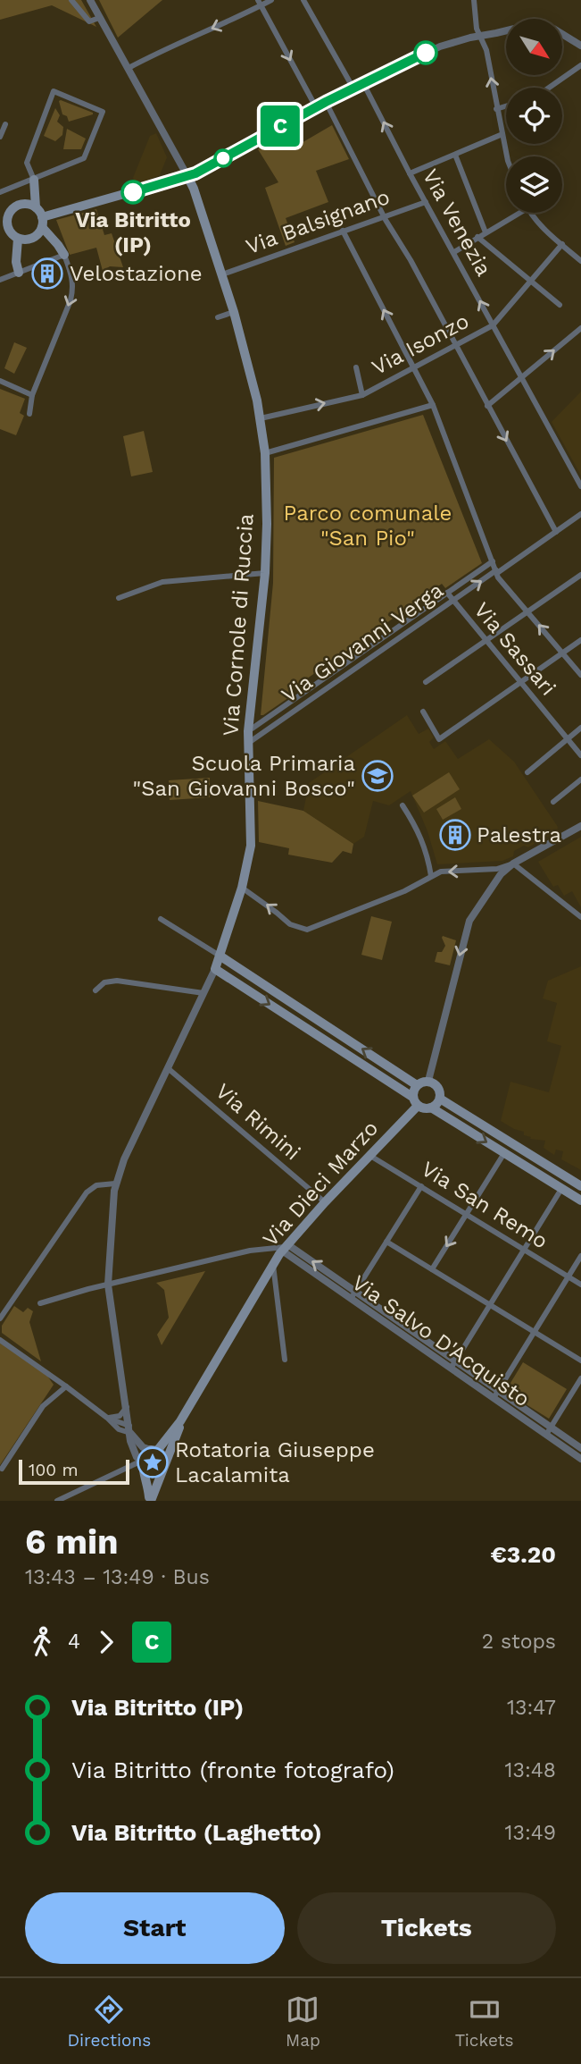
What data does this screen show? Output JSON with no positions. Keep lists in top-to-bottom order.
{
  "streets": {
    "main road": ["Via Cornole di Ruccia", "Via Dieci Marzo"],
    "street": [
      "Via Balsignano",
      "Via Venezia",
      "Via Isonzo",
      "Via Giovanni Verga",
      "Via Sassari",
      "Via Rimini",
      "Via San Remo",
      "Via Salvo D'Acquisto"
    ]
  },
  "crossings": [
    ["Via Balsignano", "Via Venezia"],
    ["Via Balsignano", "Via Cornole di Ruccia"],
    ["Via Venezia", "Via Isonzo"],
    ["Via Isonzo", "Via Cornole di Ruccia"],
    ["Via Cornole di Ruccia", "Via Giovanni Verga"],
    ["Via Cornole di Ruccia", "Via Rimini"],
    ["Via Cornole di Ruccia", "Via Dieci Marzo"],
    ["Via Giovanni Verga", "Via Sassari"],
    ["Via Rimini", "Via Dieci Marzo"],
    ["Via Dieci Marzo", "Via San Remo"],
    ["Via Dieci Marzo", "Via Salvo D'Acquisto"]
  ],
  "parks": ["Parco comunale \"San Pio\""],
  "places": {
    "other": ["Via Bitritto (IP)"],
    "building": ["Velostazione", "Palestra"],
    "school or university": ["Scuola Primaria \"San Giovanni Bosco\""],
    "place": ["Rotatoria Giuseppe Lacalamita"]
  },
  "lines": ["bus line C"],
  "scale_bar": "100 m",
  "north": "bottom right",
  "page": {
    "on_map": "C",
    "scale": "100 m",
    "heading": ["6 min", "13:43 – 13:49 · Bus", "€3.20"],
    "legs": ["4", "C", "2 stops"],
    "list": [
      {
        "name": "Via Bitritto (IP)",
        "value": "13:47"
      },
      {
        "name": "Via Bitritto (fronte fotografo)",
        "value": "13:48"
      },
      {
        "name": "Via Bitritto (Laghetto)",
        "value": "13:49"
      }
    ],
    "buttons": ["Start", "Tickets"],
    "tabs": ["Directions", "Map", "Tickets"]
  }
}
